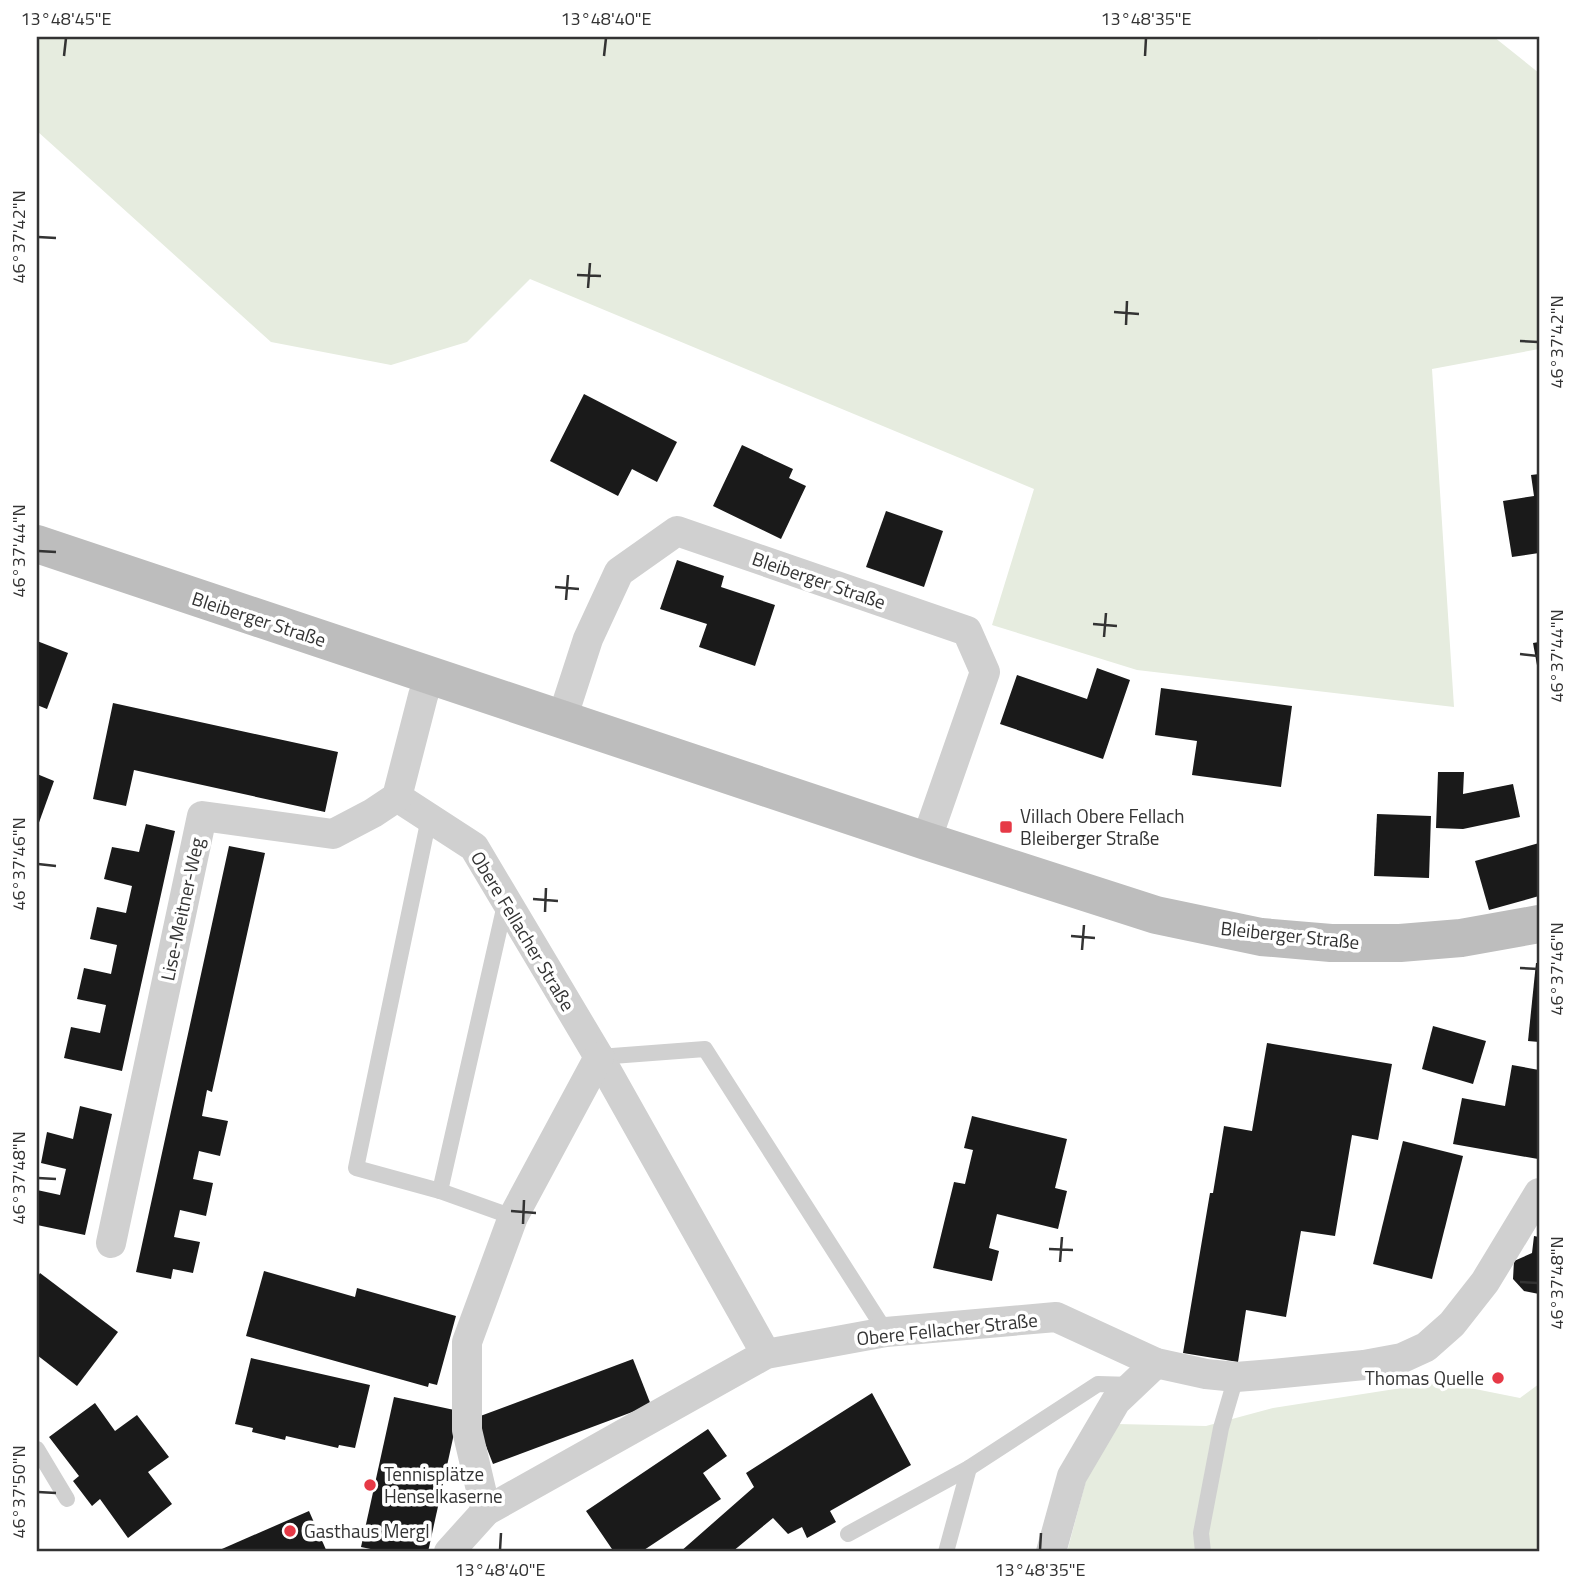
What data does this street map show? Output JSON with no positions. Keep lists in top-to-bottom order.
{
  "streets": {
    "main road": ["Bleiberger Straße"],
    "street": ["Lise-Meitner-Weg", "Obere Fellacher Straße"]
  },
  "crossings": [
    ["Lise-Meitner-Weg", "Obere Fellacher Straße"]
  ],
  "places": {
    "transit": ["Villach Obere Fellach Bleiberger Straße"],
    "other": ["Thomas Quelle", "Tennisplätze Henselkaserne", "Gasthaus Mergl"]
  },
  "coordinates": [
    "13°48'45\"E",
    "13°48'40\"E",
    "13°48'35\"E",
    "46°37'42\"N",
    "46°37'44\"N",
    "46°37'46\"N",
    "46°37'48\"N",
    "46°37'50\"N"
  ]
}
